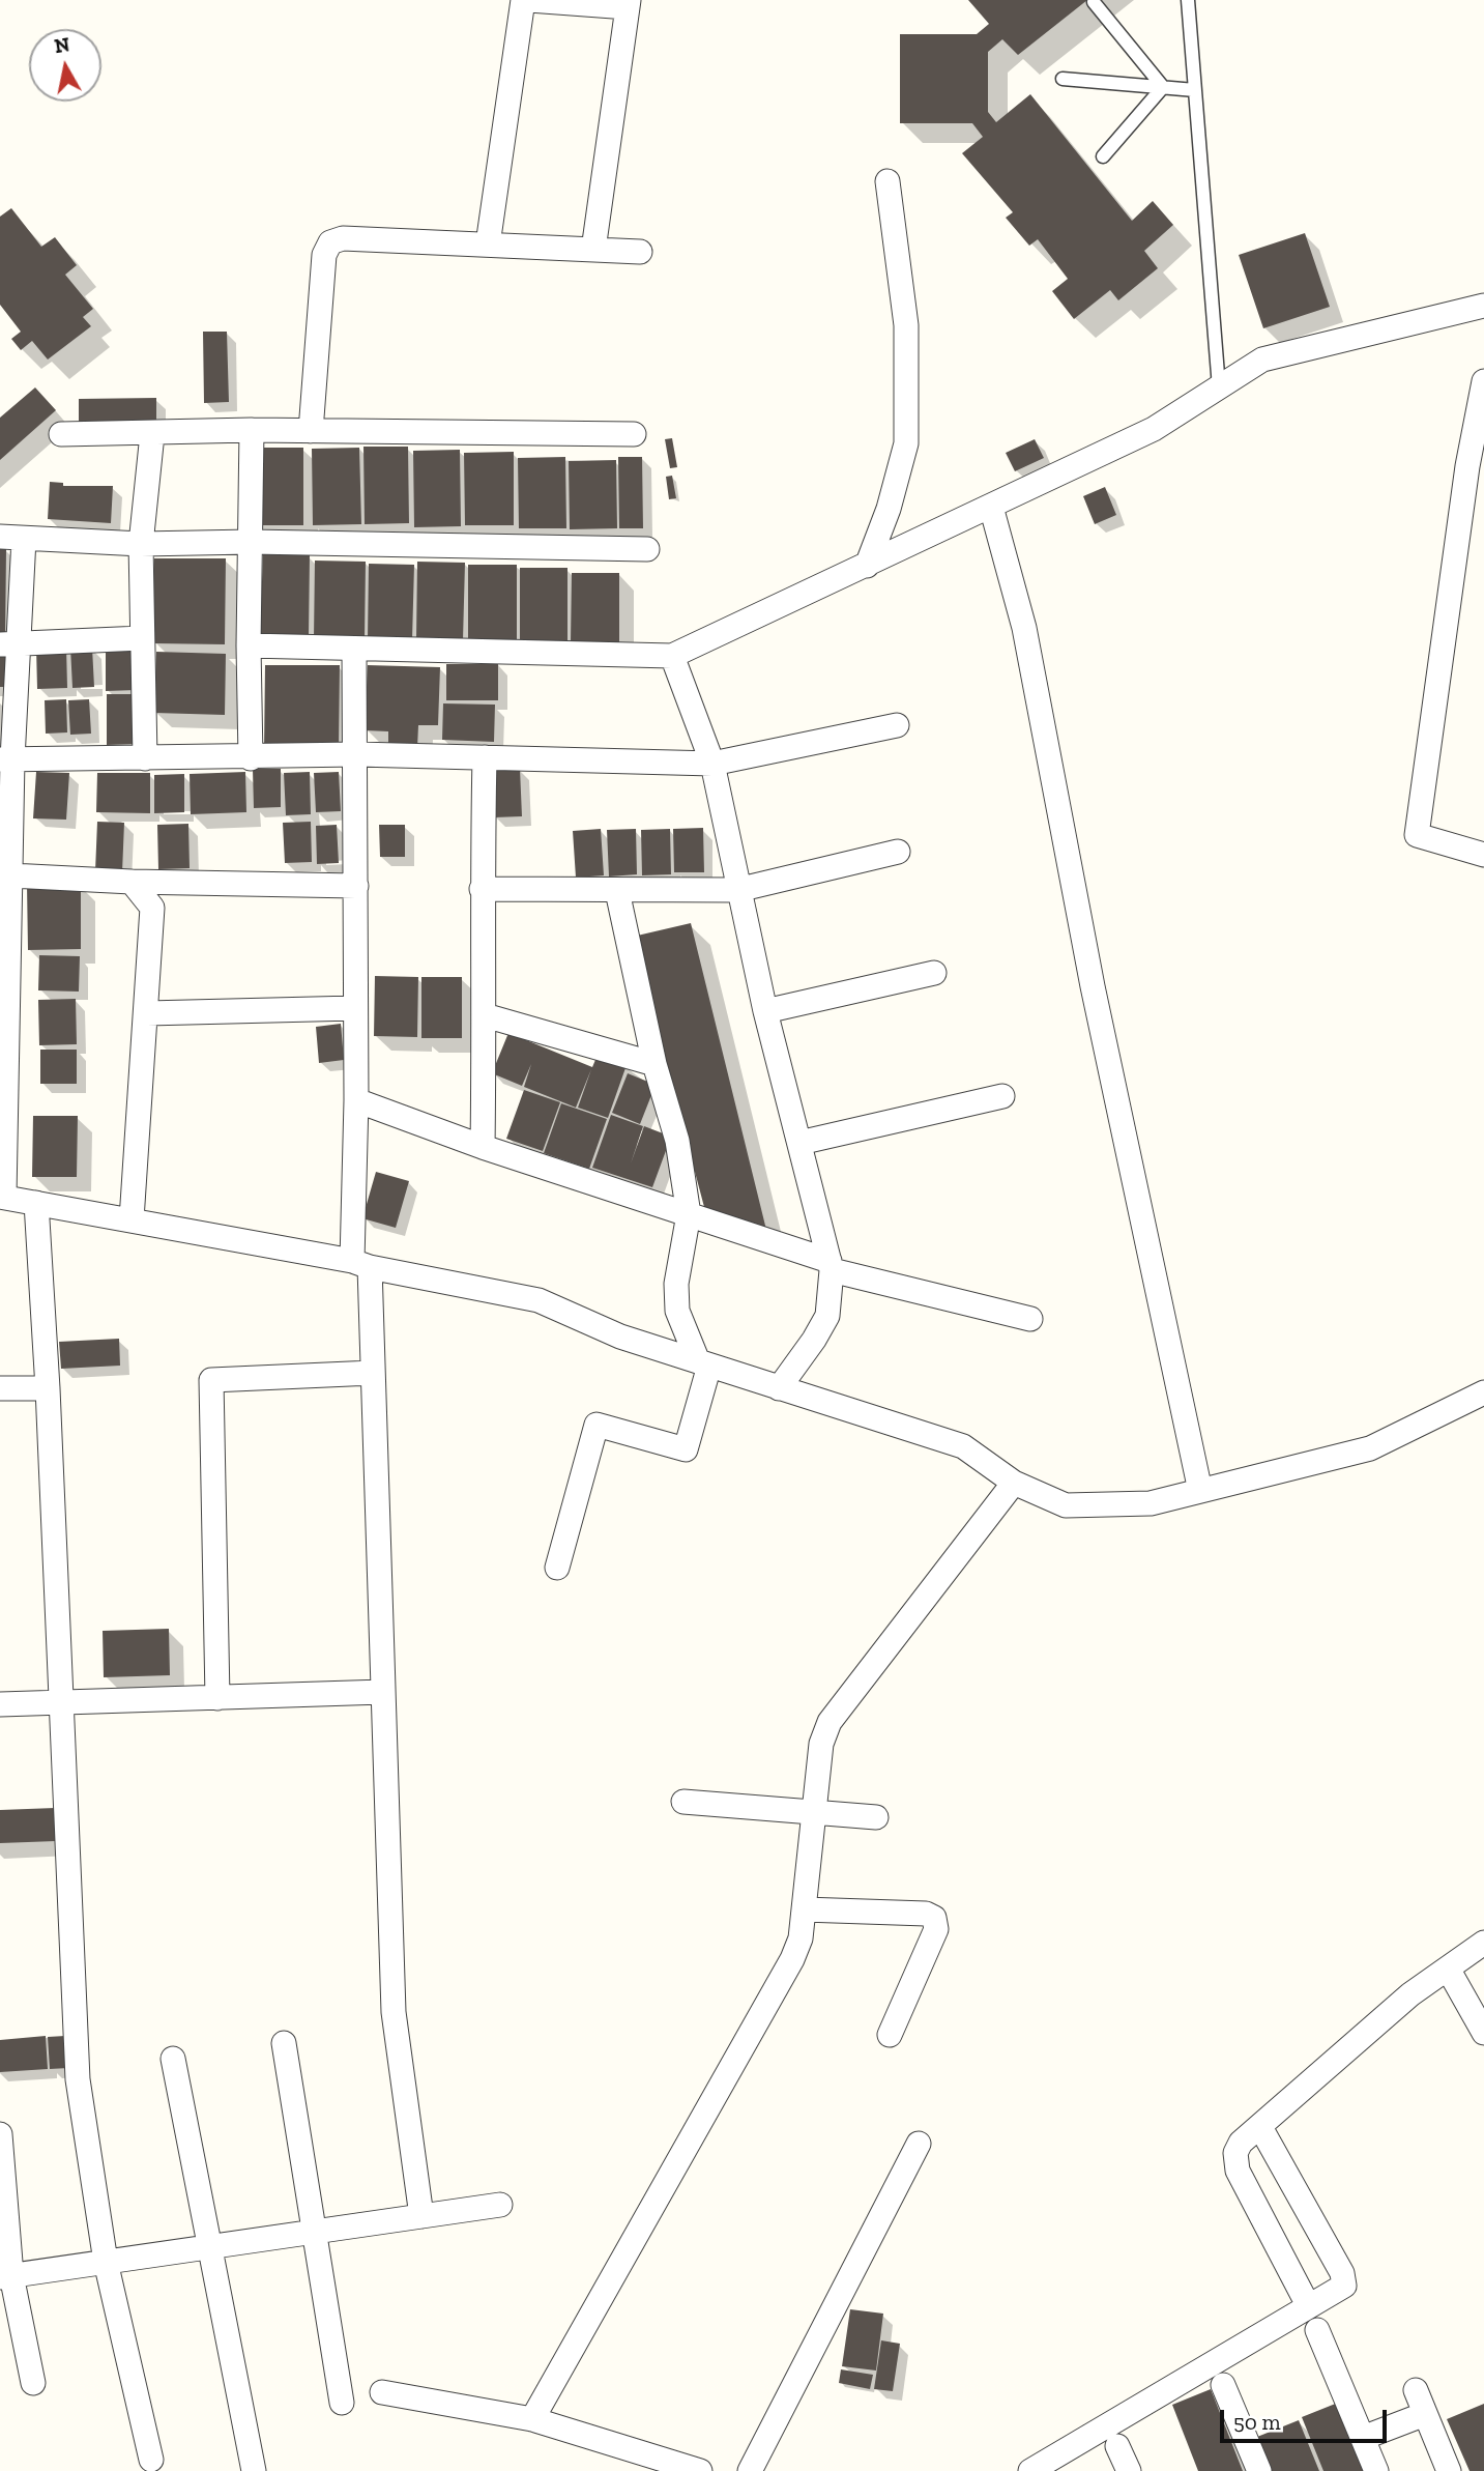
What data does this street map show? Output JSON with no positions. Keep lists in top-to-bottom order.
{
  "scale_bar": "50 m",
  "north": "top"
}
